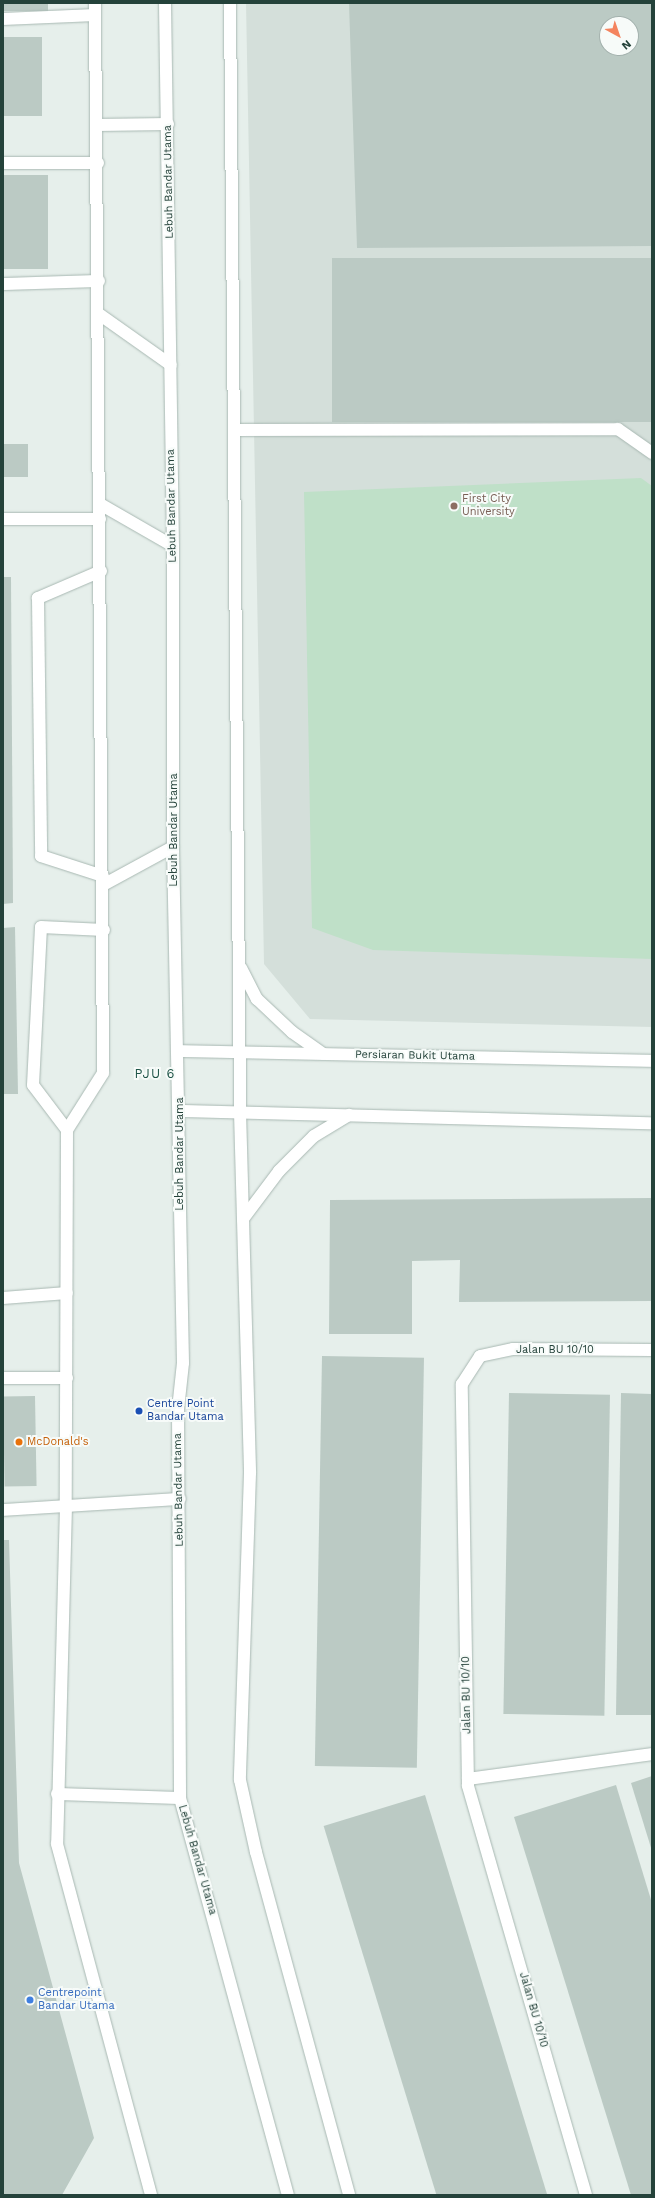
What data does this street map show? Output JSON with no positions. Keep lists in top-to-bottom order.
{
  "streets": {
    "main road": ["Lebuh Bandar Utama", "Persiaran Bukit Utama", "Jalan BU 10/10"]
  },
  "crossings": [
    ["Lebuh Bandar Utama", "Persiaran Bukit Utama"]
  ],
  "districts": ["PJU 6"],
  "places": [
    "First City University",
    "Centre Point Bandar Utama",
    "McDonald's",
    "Centrepoint Bandar Utama"
  ],
  "north": "bottom right"
}
